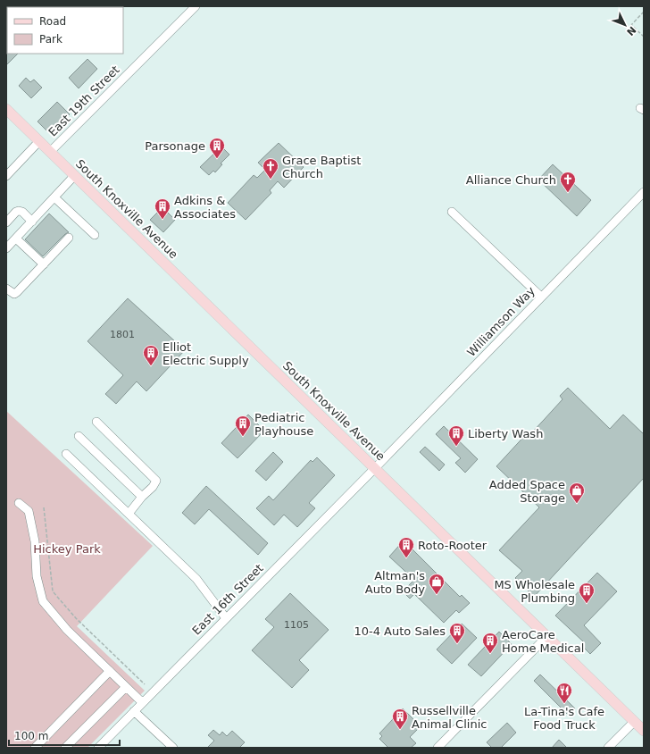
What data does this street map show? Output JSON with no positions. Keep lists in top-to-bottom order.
{
  "streets": {
    "main road": ["South Knoxville Avenue"],
    "street": ["East 19th Street", "Williamson Way", "East 16th Street"]
  },
  "crossings": [
    ["East 19th Street", "South Knoxville Avenue"],
    ["South Knoxville Avenue", "Williamson Way"],
    ["South Knoxville Avenue", "East 16th Street"],
    ["Williamson Way", "East 16th Street"]
  ],
  "parks": ["Hickey Park"],
  "places": {
    "building": [
      "Parsonage",
      "Adkins & Associates",
      "Elliot Electric Supply",
      "Pediatric Playhouse",
      "Liberty Wash",
      "Roto-Rooter",
      "MS Wholesale Plumbing",
      "10-4 Auto Sales",
      "AeroCare Home Medical",
      "Russellville Animal Clinic"
    ],
    "church": ["Grace Baptist Church", "Alliance Church"],
    "shop": ["Added Space Storage", "Altman's Auto Body"],
    "restaurant": ["La-Tina's Cafe Food Truck"]
  },
  "house_numbers": ["1801", "1105"],
  "legend": ["Road", "Park"],
  "scale_bar": "100 m",
  "north": "bottom right"
}
